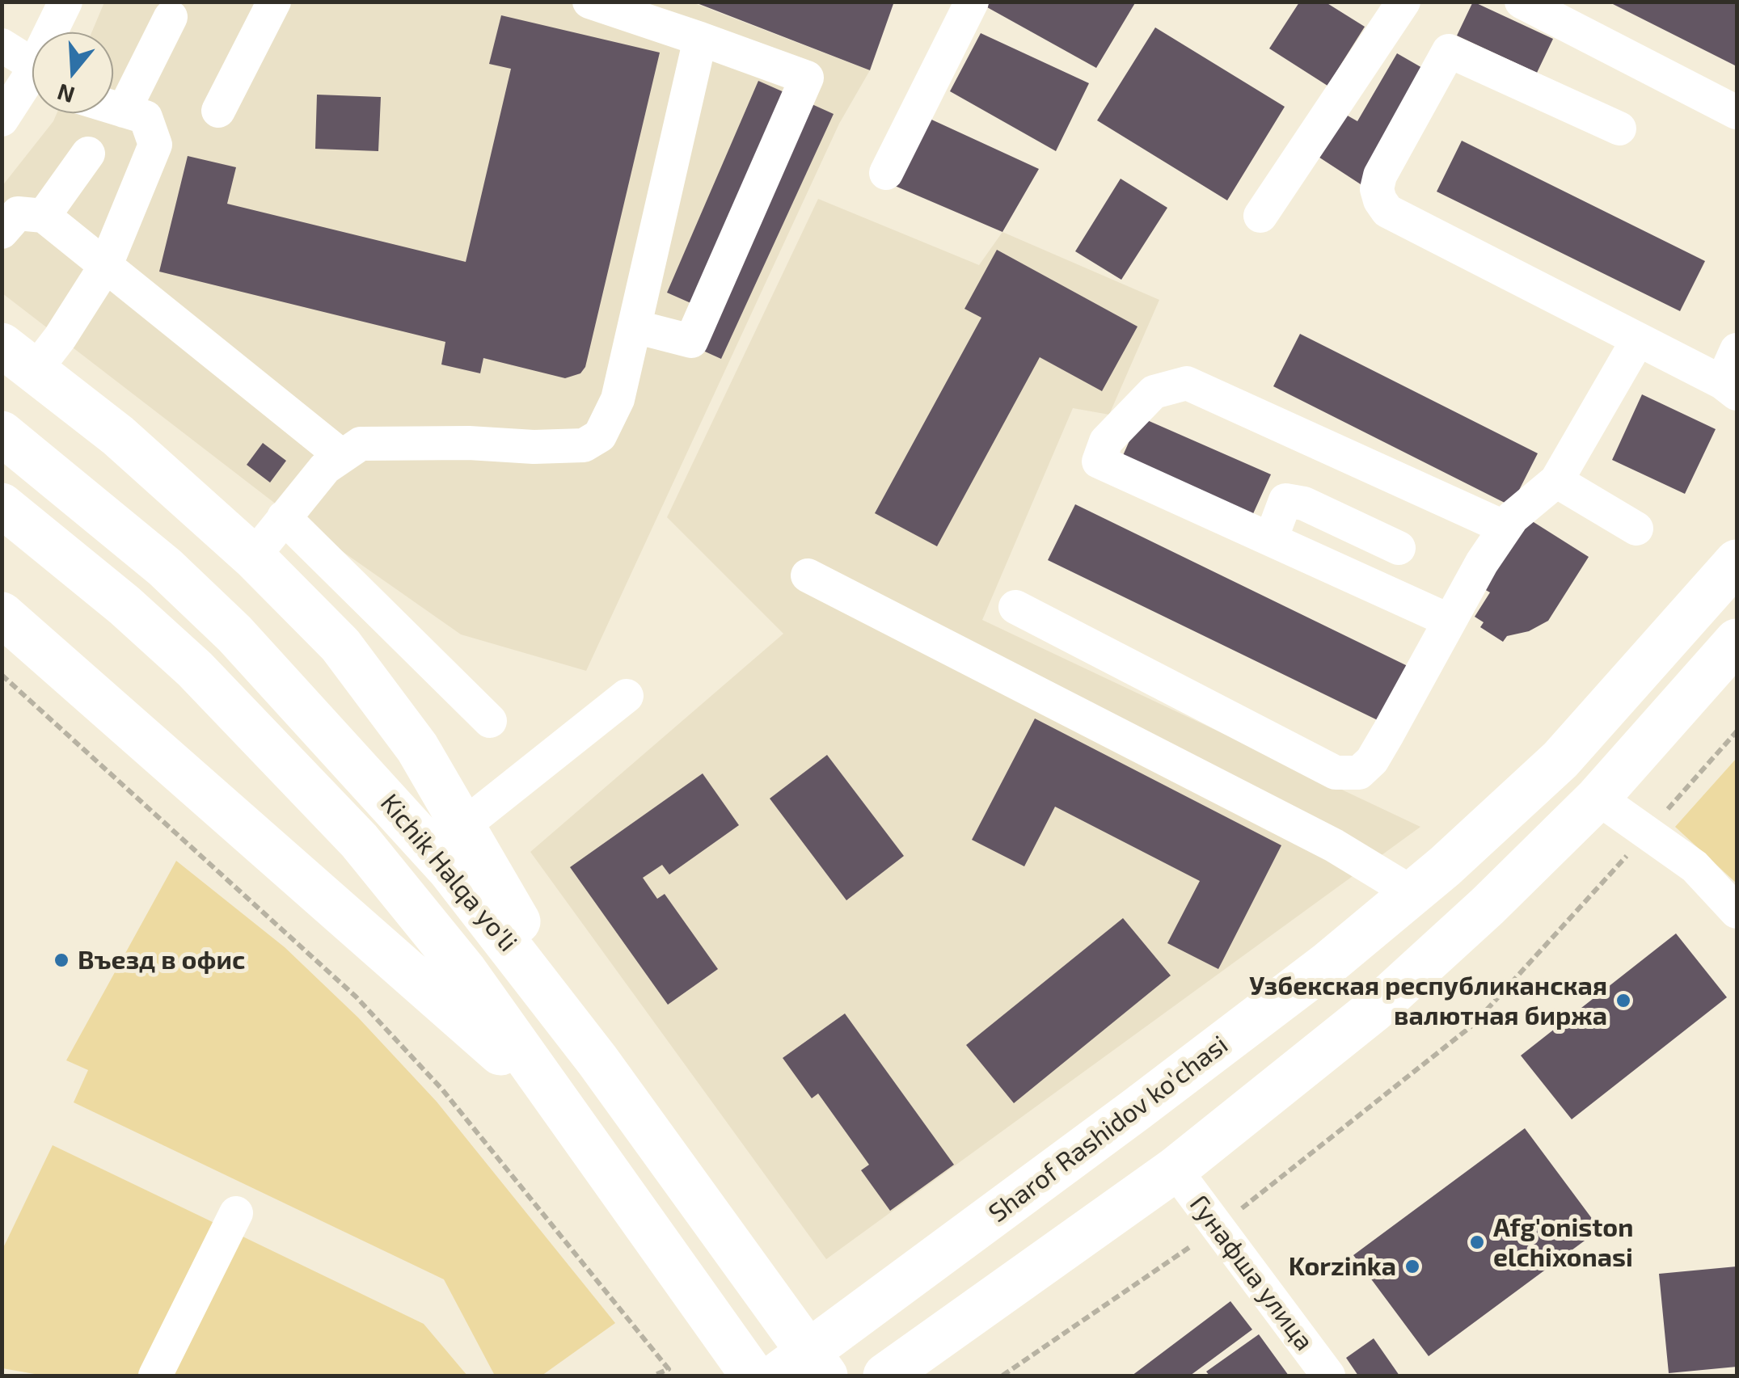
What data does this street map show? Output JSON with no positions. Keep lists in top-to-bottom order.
{
  "streets": {
    "main road": ["Kichik Halqa yo'li", "Sharof Rashidov ko'chasi"],
    "street": ["Гунафша улица"]
  },
  "crossings": [
    ["Kichik Halqa yo'li", "Sharof Rashidov ko'chasi"]
  ],
  "places": [
    "Въезд в офис",
    "Узбекская республиканская валютная биржа",
    "Afg'oniston elchixonasi",
    "Korzinka"
  ],
  "north": "bottom"
}
